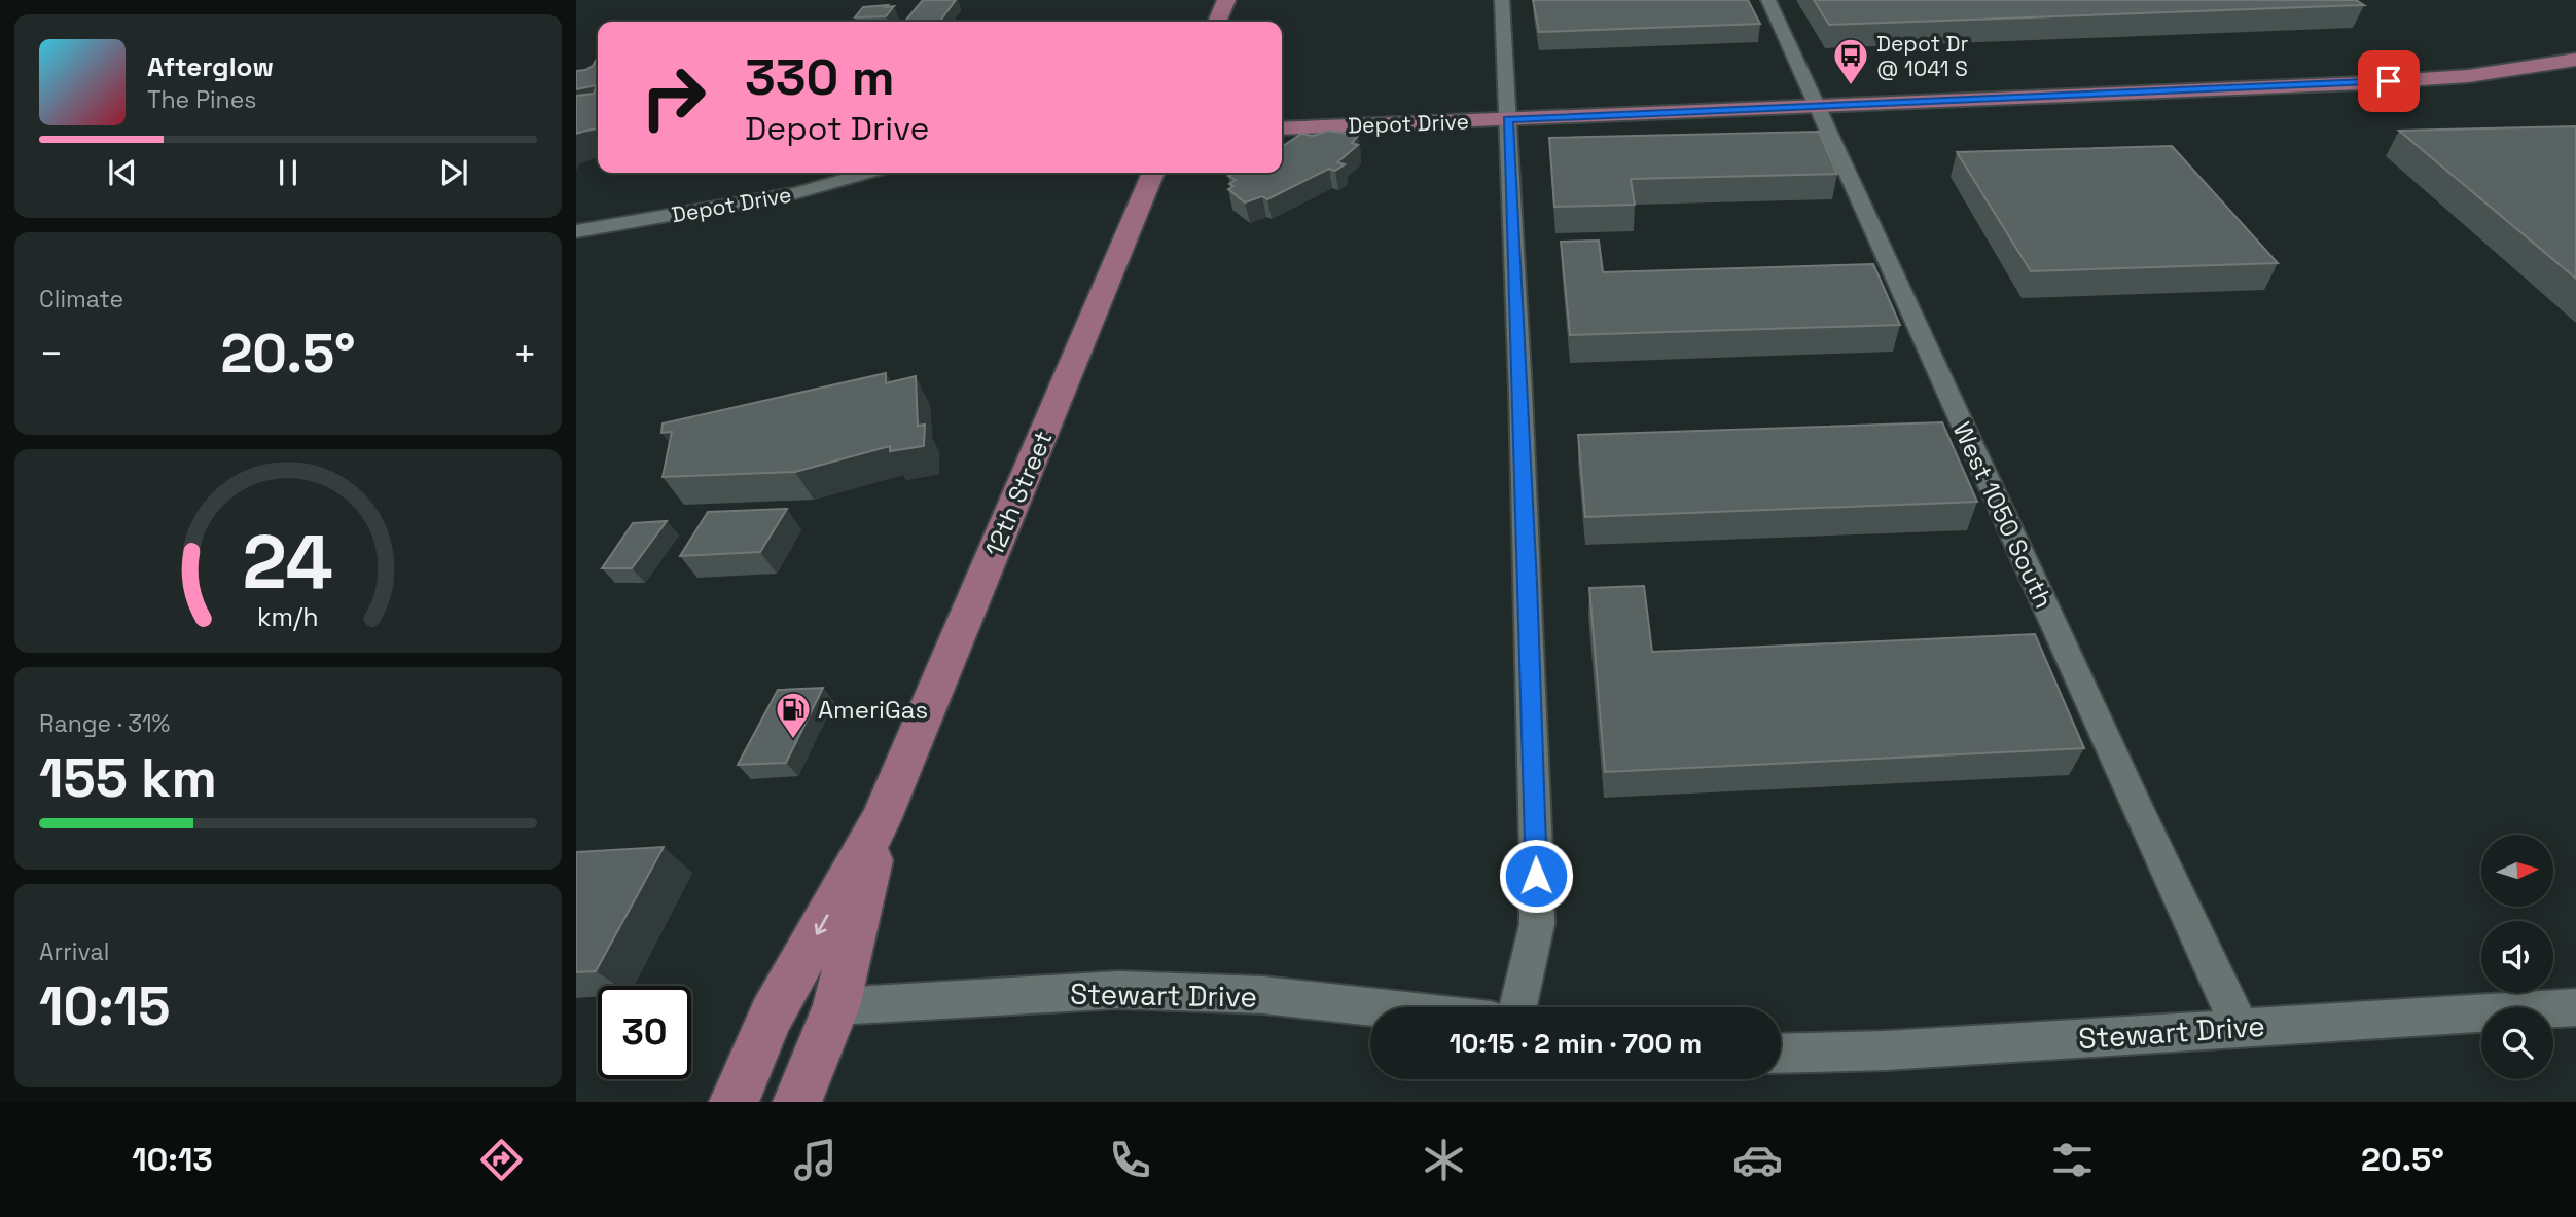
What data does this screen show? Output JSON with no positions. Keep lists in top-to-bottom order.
{
  "streets": {
    "main road": ["Depot Drive", "12th Street"],
    "street": ["West 1050 South", "Stewart Drive"]
  },
  "crossings": [
    ["Depot Drive", "West 1050 South"],
    ["12th Street", "Stewart Drive"],
    ["West 1050 South", "Stewart Drive"]
  ],
  "places": {
    "bus stop": ["Depot Dr @ 1041 S"],
    "fuel station": ["AmeriGas"]
  },
  "north": "right",
  "page": {
    "turn": ["330 m", "Depot Drive"],
    "song": ["Afterglow", "The Pines"],
    "tile": [
      "Climate",
      ["Range · 31%", "155 km"],
      ["Arrival", "10:15"]
    ],
    "heat": ["−", "20.5°", "+"],
    "limit": "30",
    "trip": "10:15 · 2 min · 700 m",
    "tabs": ["10:13", "20.5°"],
    "gauge": ["24", "km/h"]
  }
}
